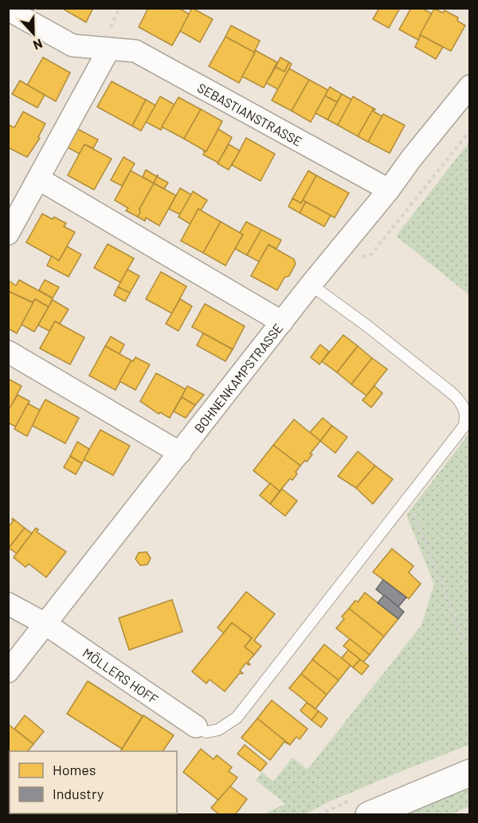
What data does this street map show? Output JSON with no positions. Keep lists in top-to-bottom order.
{
  "streets": {
    "street": ["SEBASTIANSTRASSE", "BOHNENKAMPSTRASSE", "MÖLLERS HOFF"]
  },
  "crossings": [
    ["SEBASTIANSTRASSE", "BOHNENKAMPSTRASSE"],
    ["BOHNENKAMPSTRASSE", "MÖLLERS HOFF"]
  ],
  "legend": ["Homes", "Industry"],
  "north": "bottom"
}
